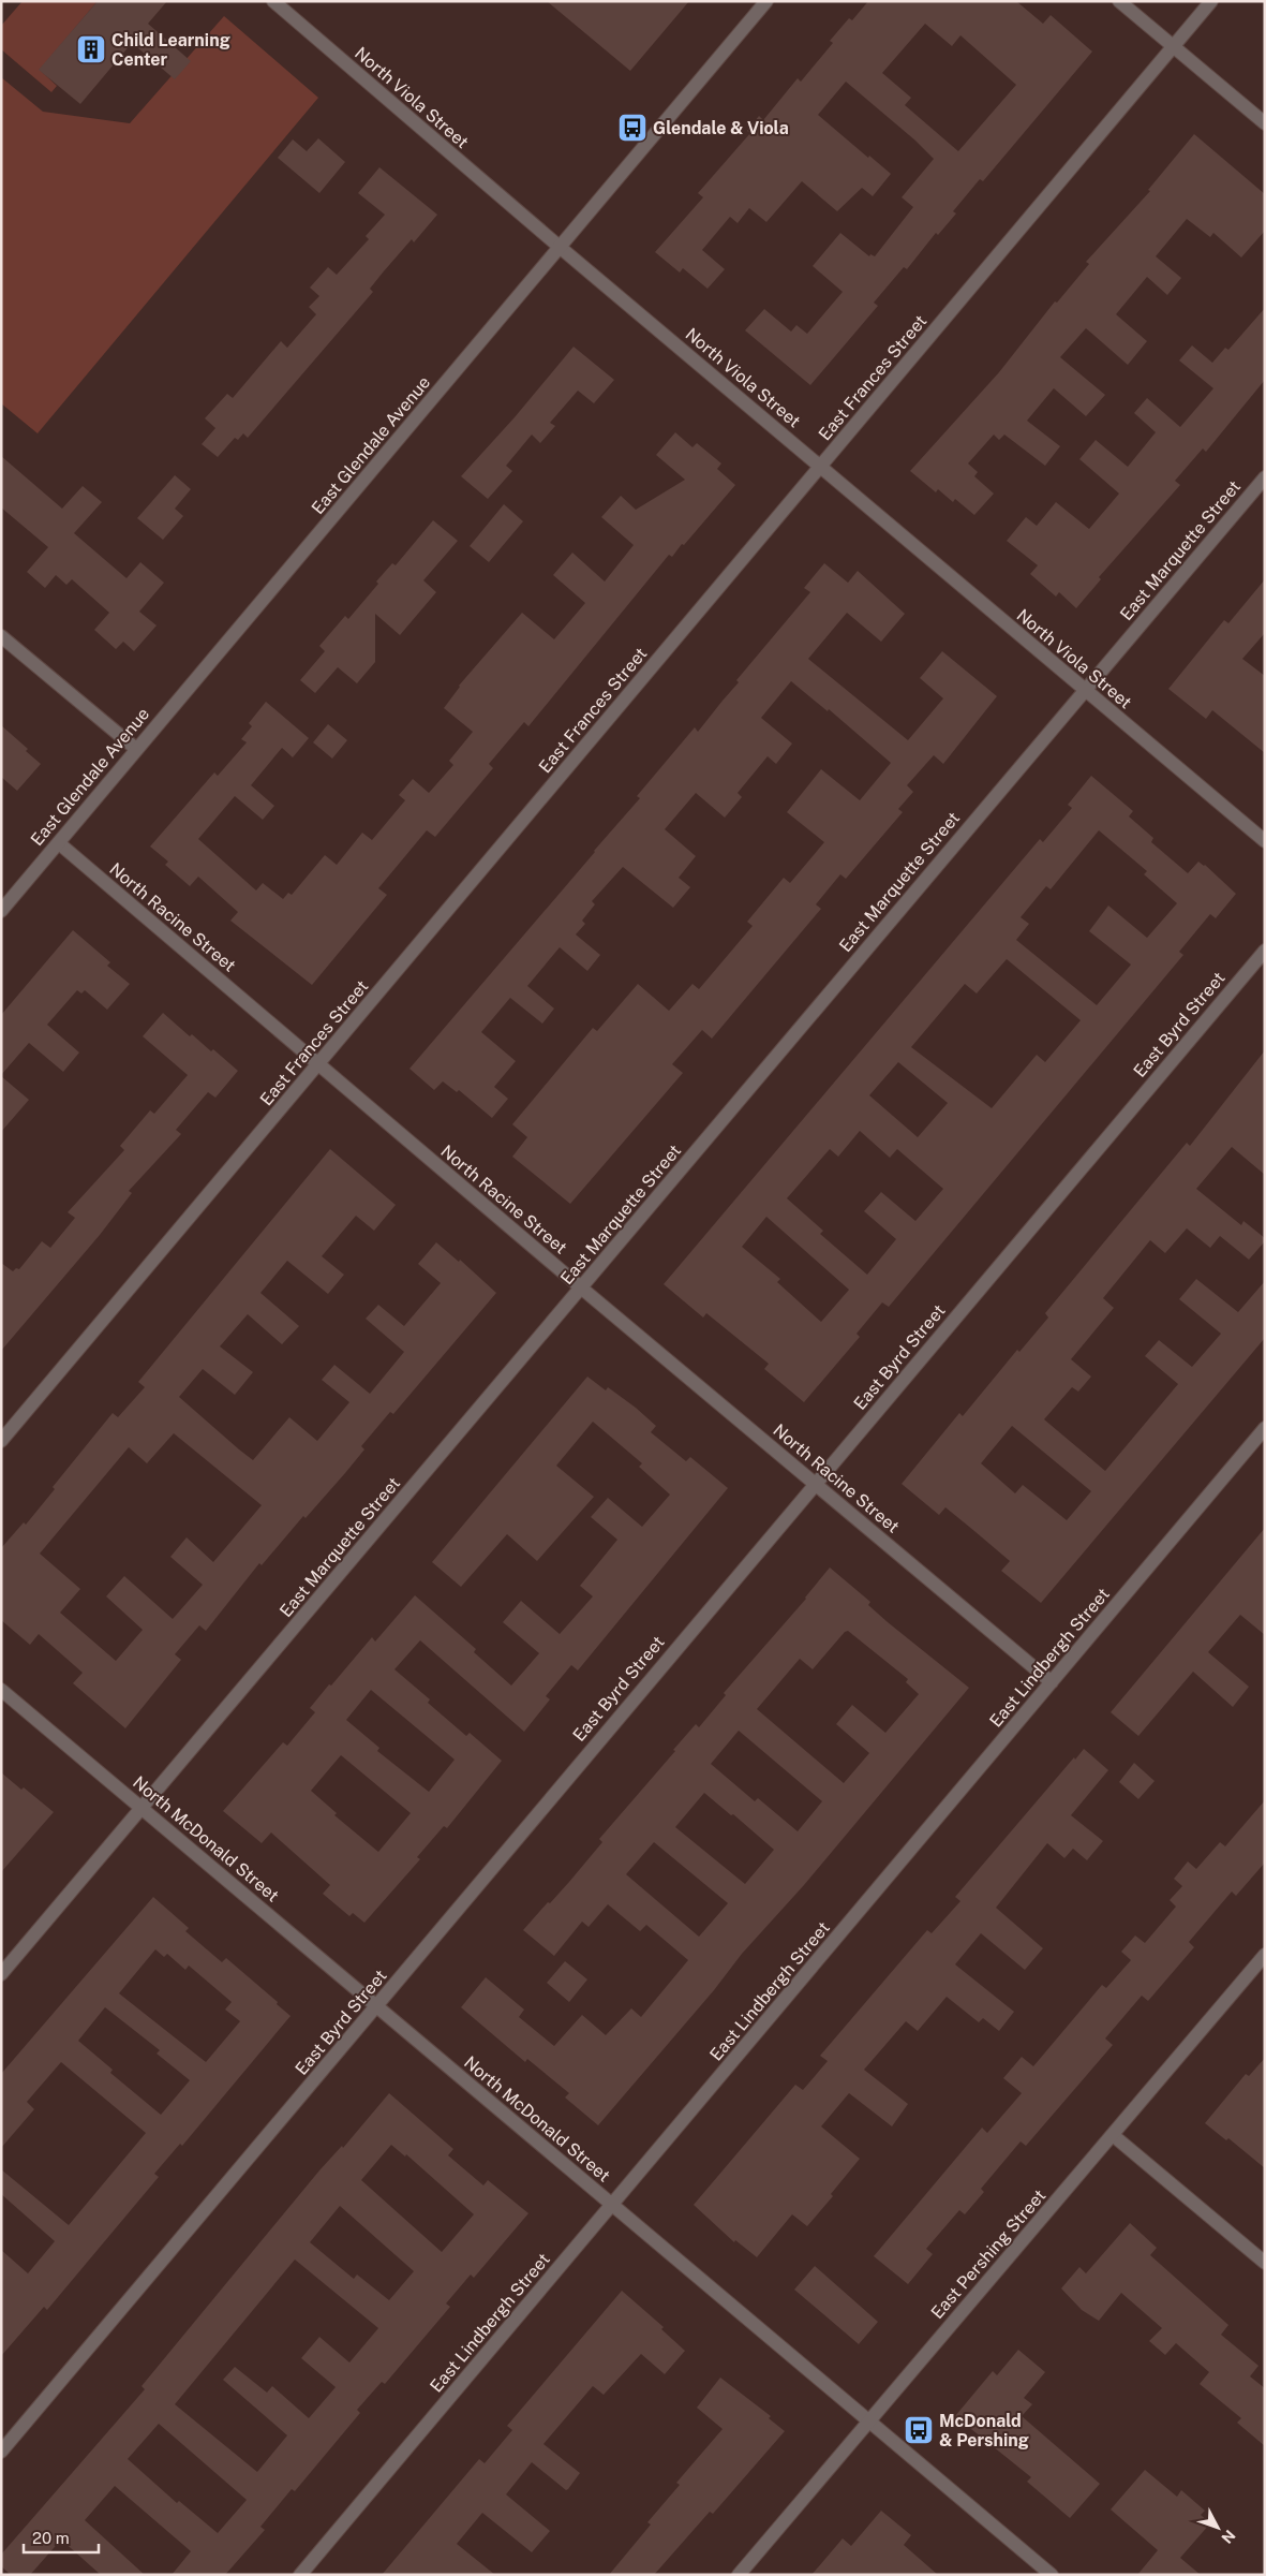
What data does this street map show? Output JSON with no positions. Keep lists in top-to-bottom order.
{
  "streets": {
    "street": [
      "North Viola Street",
      "East Frances Street",
      "East Glendale Avenue",
      "East Marquette Street",
      "North Racine Street",
      "East Byrd Street",
      "East Lindbergh Street",
      "North McDonald Street",
      "East Pershing Street"
    ]
  },
  "crossings": [
    ["North Viola Street", "East Frances Street"],
    ["North Viola Street", "East Glendale Avenue"],
    ["North Viola Street", "East Marquette Street"],
    ["East Frances Street", "North Racine Street"],
    ["East Glendale Avenue", "North Racine Street"],
    ["East Marquette Street", "North Racine Street"],
    ["East Marquette Street", "North McDonald Street"],
    ["North Racine Street", "East Byrd Street"],
    ["North Racine Street", "East Lindbergh Street"],
    ["East Byrd Street", "North McDonald Street"],
    ["East Lindbergh Street", "North McDonald Street"],
    ["North McDonald Street", "East Pershing Street"]
  ],
  "places": {
    "building": ["Child Learning Center"],
    "bus stop": ["Glendale & Viola", "McDonald & Pershing"]
  },
  "scale_bar": "20 m",
  "north": "bottom right"
}
